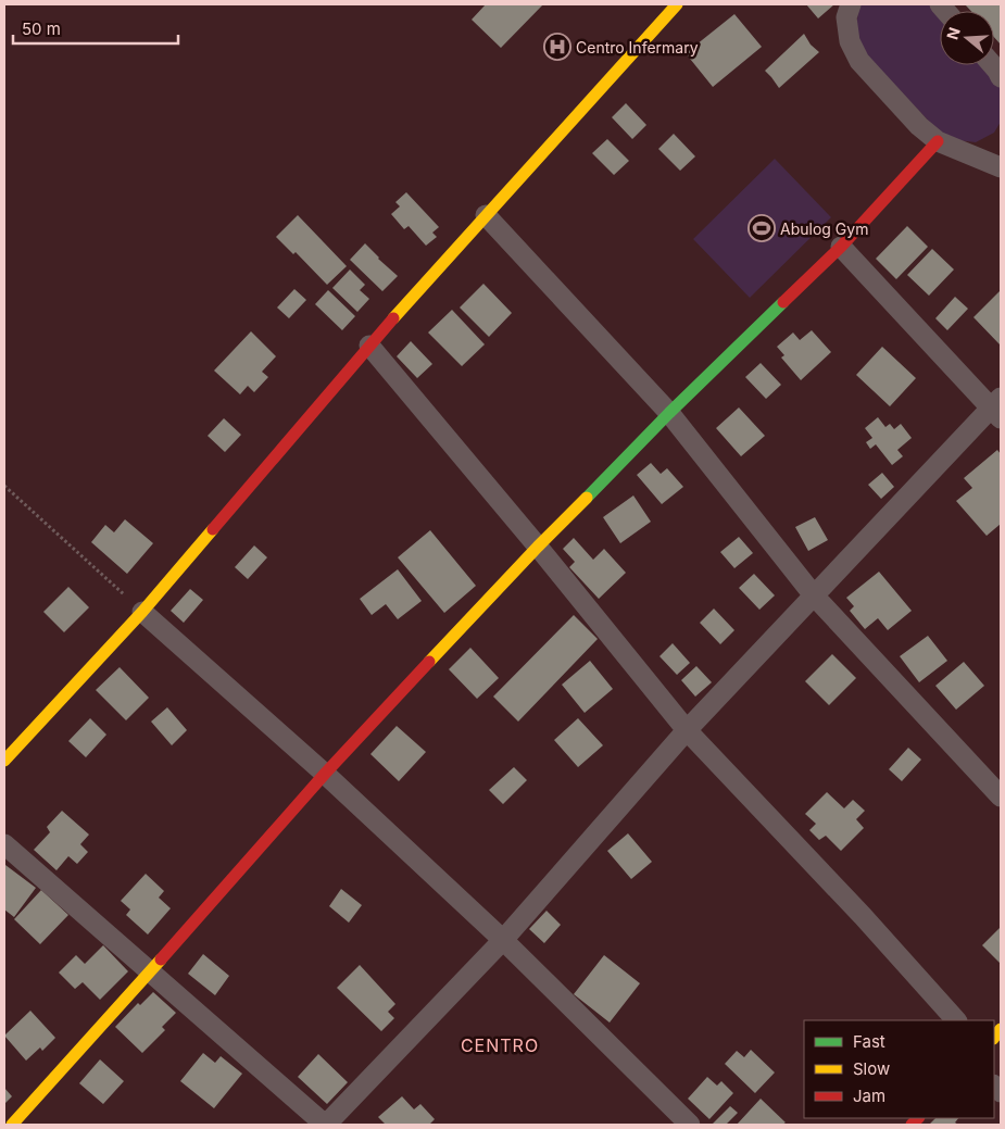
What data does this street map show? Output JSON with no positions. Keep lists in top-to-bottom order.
{
  "districts": ["CENTRO"],
  "places": {
    "hospital": ["Centro Infermary"],
    "sports": ["Abulog Gym"]
  },
  "legend": ["Fast", "Slow", "Jam"],
  "scale_bar": "50 m",
  "north": "left"
}
